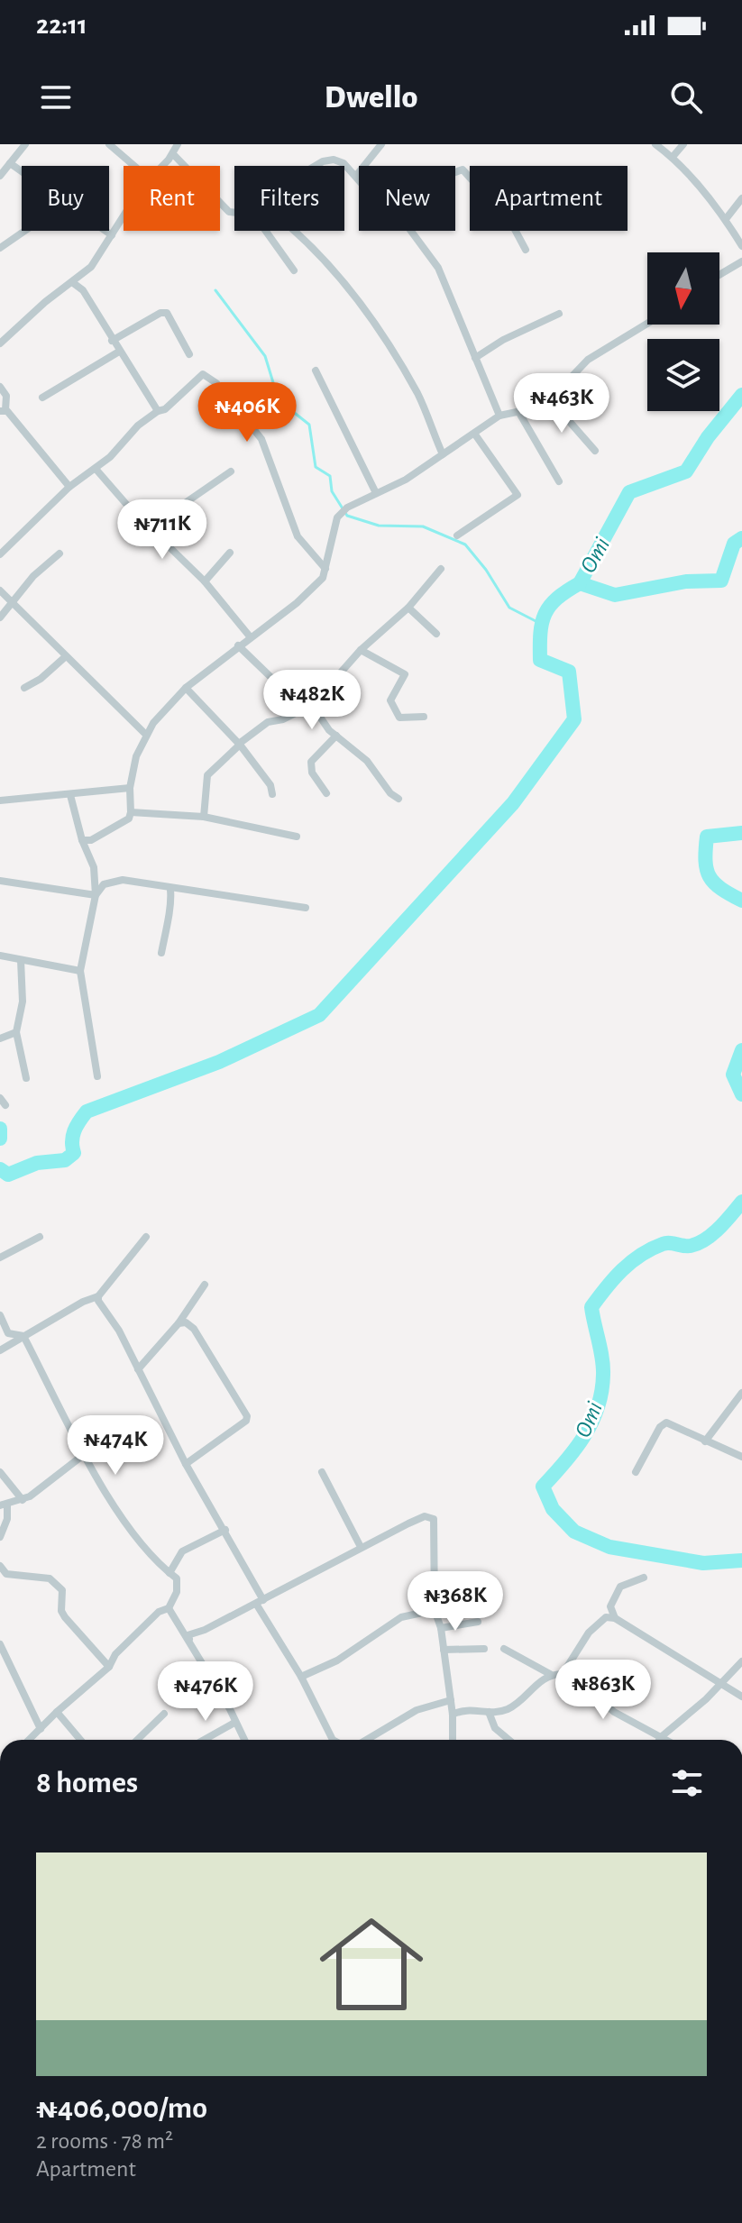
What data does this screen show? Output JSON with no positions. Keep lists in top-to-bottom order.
{
  "water": ["Omi"],
  "north": "bottom",
  "page": {
    "status": "22:11",
    "header": "Dwello",
    "chip": [
      "Buy",
      "Rent",
      "Filters",
      "New",
      "Apartment"
    ],
    "price": [
      "₦463K",
      "₦406K",
      "₦711K",
      "₦482K",
      "₦474K",
      "₦368K",
      "₦863K",
      "₦476K"
    ],
    "heading": "8 homes",
    "list": [
      {
        "name": "₦406,000/mo",
        "note": "2 rooms · 78 m² · Apartment"
      }
    ]
  }
}
